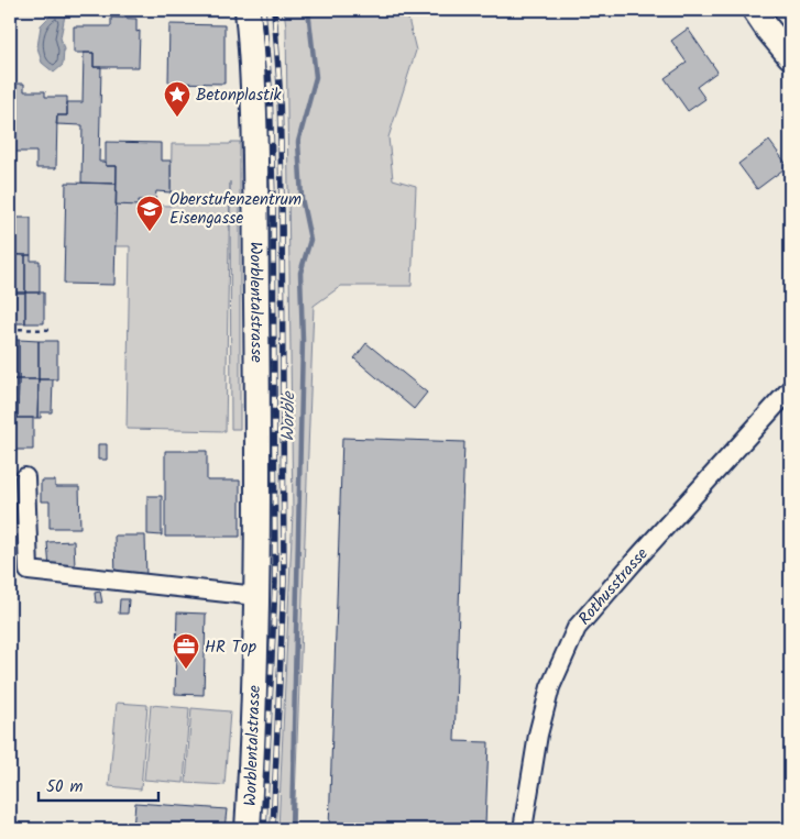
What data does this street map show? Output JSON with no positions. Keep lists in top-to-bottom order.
{
  "streets": {
    "main road": ["Worblentalstrasse"],
    "street": ["Rothusstrasse"]
  },
  "water": ["Worble"],
  "places": {
    "place": ["Betonplastik"],
    "school or university": ["Oberstufenzentrum Eisengasse"],
    "office": ["HR Top"]
  },
  "scale_bar": "50 m"
}
